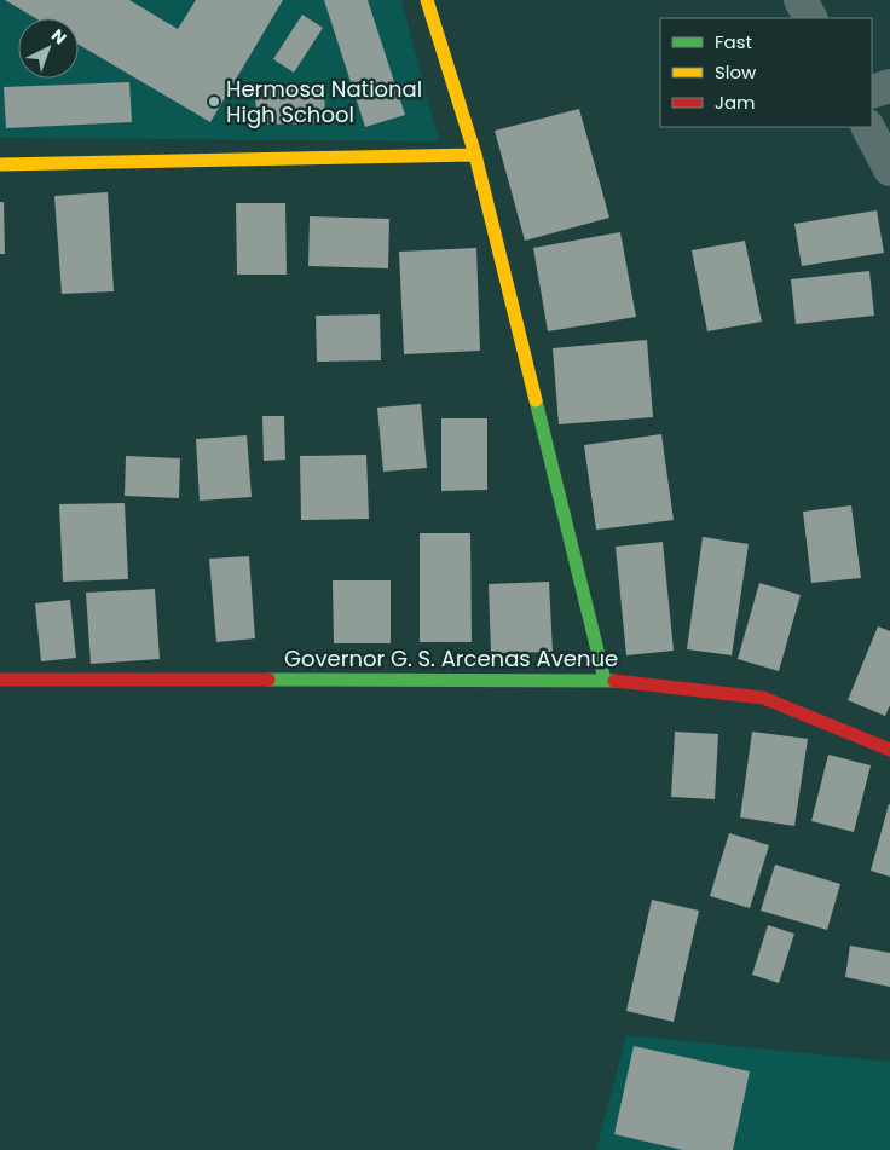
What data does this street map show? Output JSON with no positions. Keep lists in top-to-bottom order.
{
  "streets": {
    "street": ["Governor G. S. Arcenas Avenue"]
  },
  "places": ["Hermosa National High School"],
  "legend": ["Fast", "Slow", "Jam"],
  "north": "top right"
}
